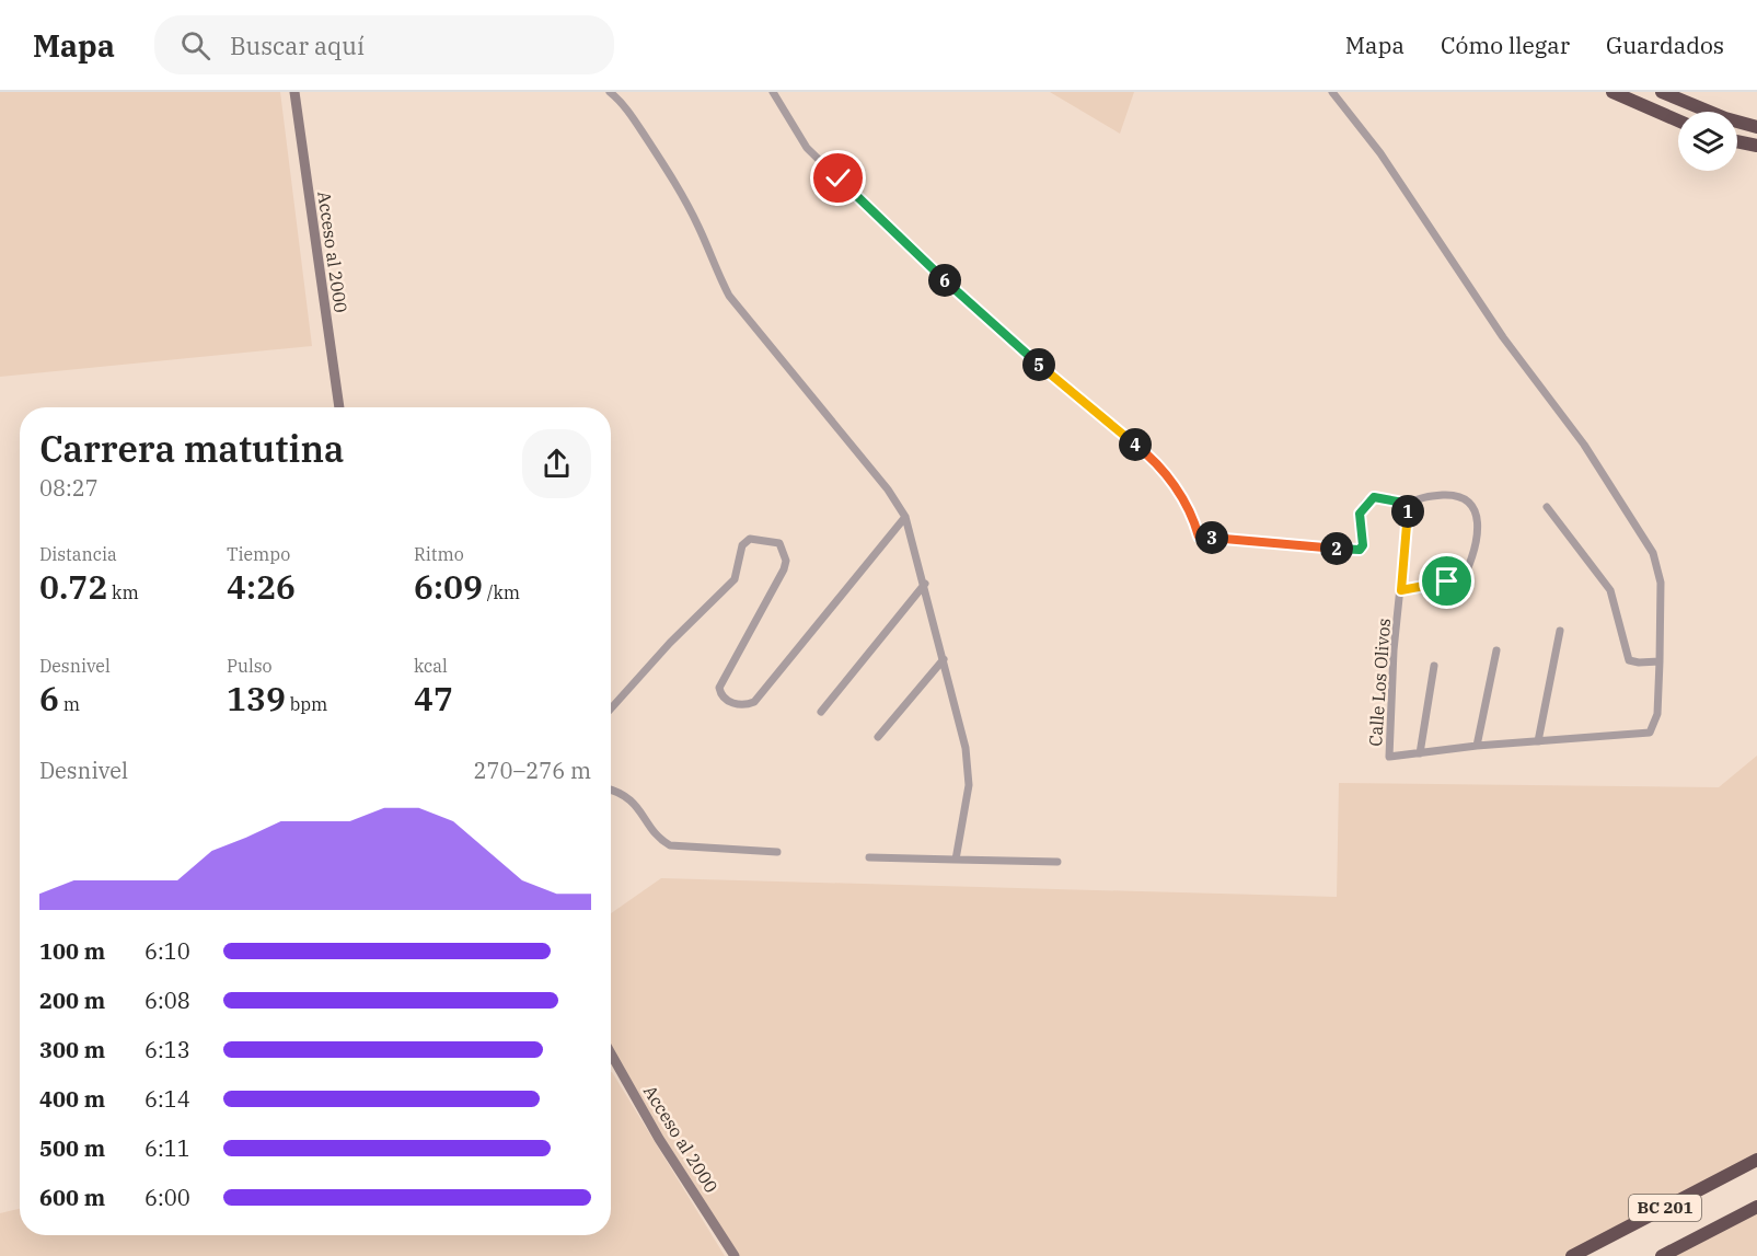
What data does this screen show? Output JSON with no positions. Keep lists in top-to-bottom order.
{
  "streets": {
    "highway": ["BC 201"],
    "street": ["Acceso al 2000", "Calle Los Olivos"]
  },
  "page": {
    "header": "Mapa",
    "search": "Buscar aquí",
    "nav": ["Mapa", "Cómo llegar", "Guardados"],
    "pins": [
      "6",
      "5",
      "4",
      "1",
      "3",
      "2"
    ],
    "heading": ["Carrera matutina", "08:27"],
    "stats": [
      ["Distancia", "0.72 km"],
      ["Tiempo", "4:26"],
      ["Ritmo", "6:09 /km"],
      ["Desnivel", "6 m"],
      ["Pulso", "139 bpm"],
      ["kcal", "47"]
    ],
    "chart": ["Desnivel", "270–276 m"],
    "list": [
      {
        "name": "100 m",
        "note": "6:10"
      },
      {
        "name": "200 m",
        "note": "6:08"
      },
      {
        "name": "300 m",
        "note": "6:13"
      },
      {
        "name": "400 m",
        "note": "6:14"
      },
      {
        "name": "500 m",
        "note": "6:11"
      },
      {
        "name": "600 m",
        "note": "6:00"
      }
    ]
  }
}
